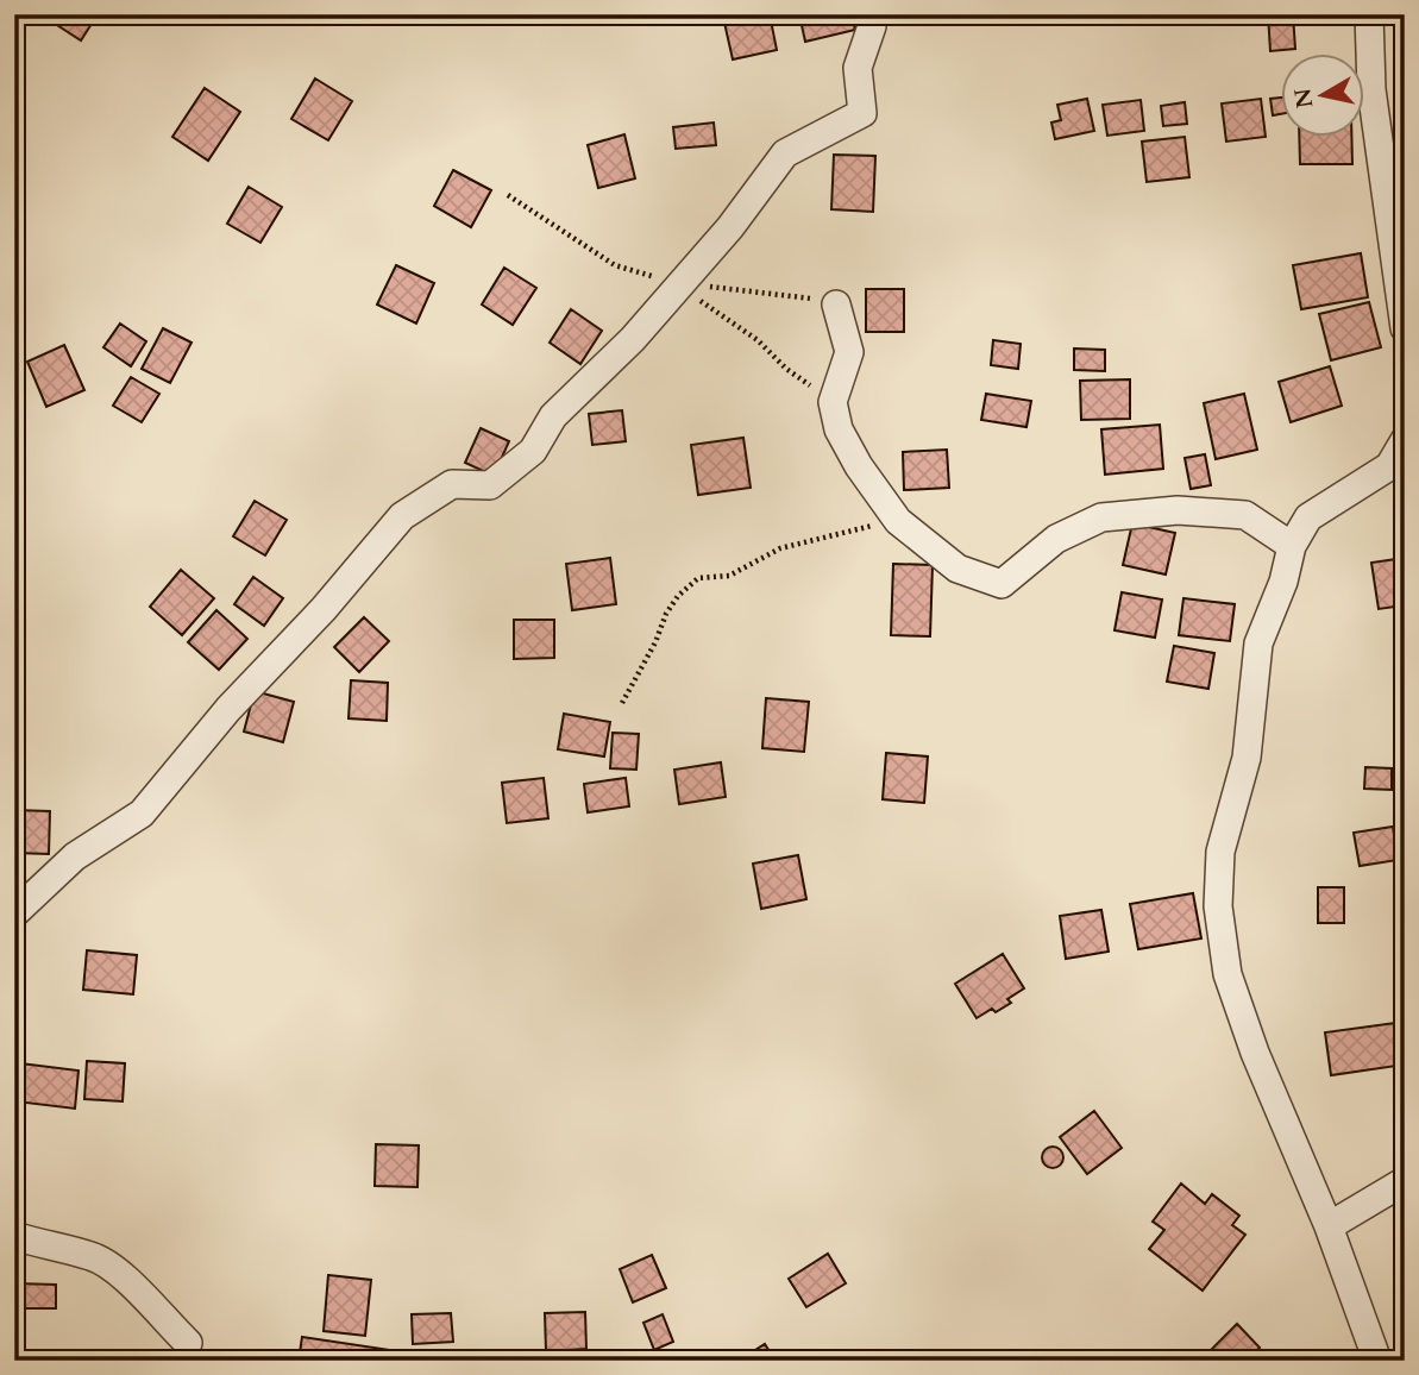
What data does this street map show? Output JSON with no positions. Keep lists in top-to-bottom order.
{
  "north": "left"
}
